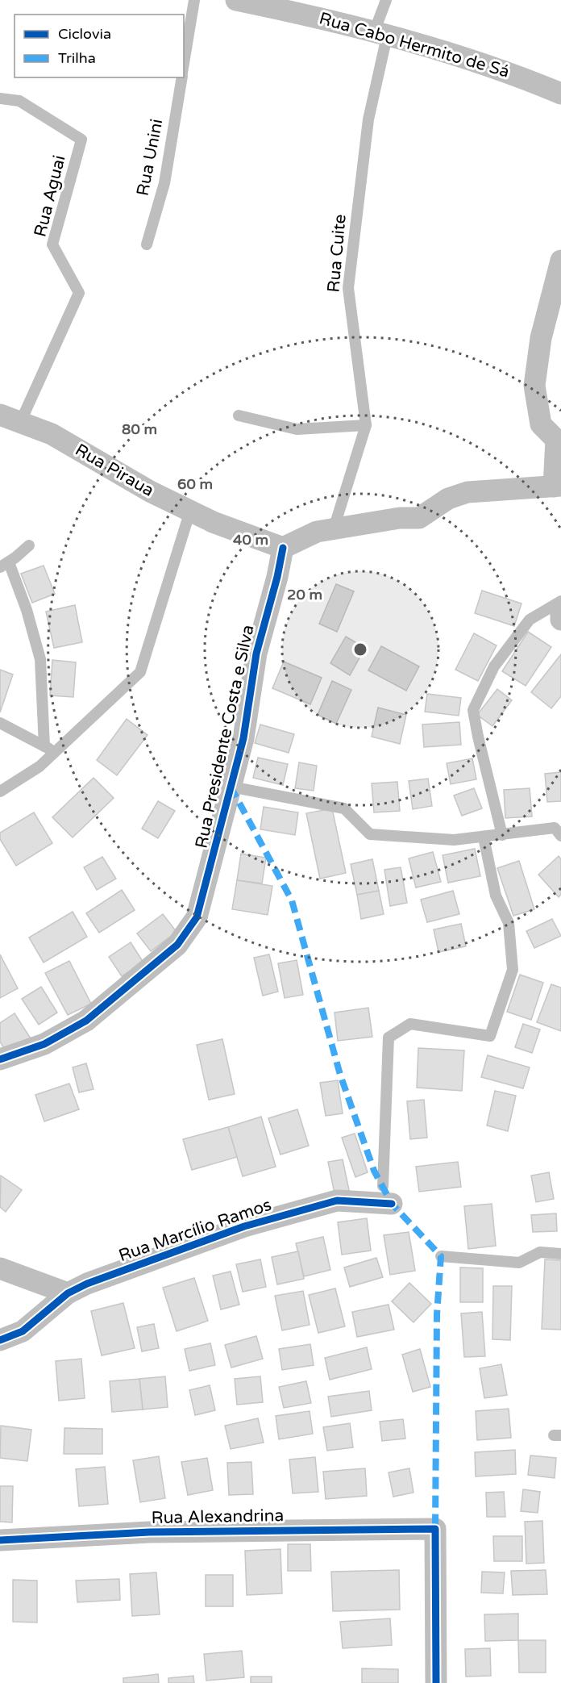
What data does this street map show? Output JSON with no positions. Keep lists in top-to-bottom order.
{
  "streets": {
    "street": [
      "Rua Cabo Hermito de Sá",
      "Rua Piraua",
      "Rua Presidente Costa e Silva",
      "Rua Marcílio Ramos",
      "Rua Alexandrina"
    ],
    "lane": ["Rua Unini", "Rua Aguai", "Rua Cuite"]
  },
  "crossings": [
    ["Rua Cabo Hermito de Sá", "Rua Cuite"],
    ["Rua Aguai", "Rua Piraua"],
    ["Rua Piraua", "Rua Presidente Costa e Silva"]
  ],
  "legend": ["Ciclovia", "Trilha"],
  "rings": [
    "80 m",
    "60 m",
    "40 m",
    "20 m"
  ]
}
